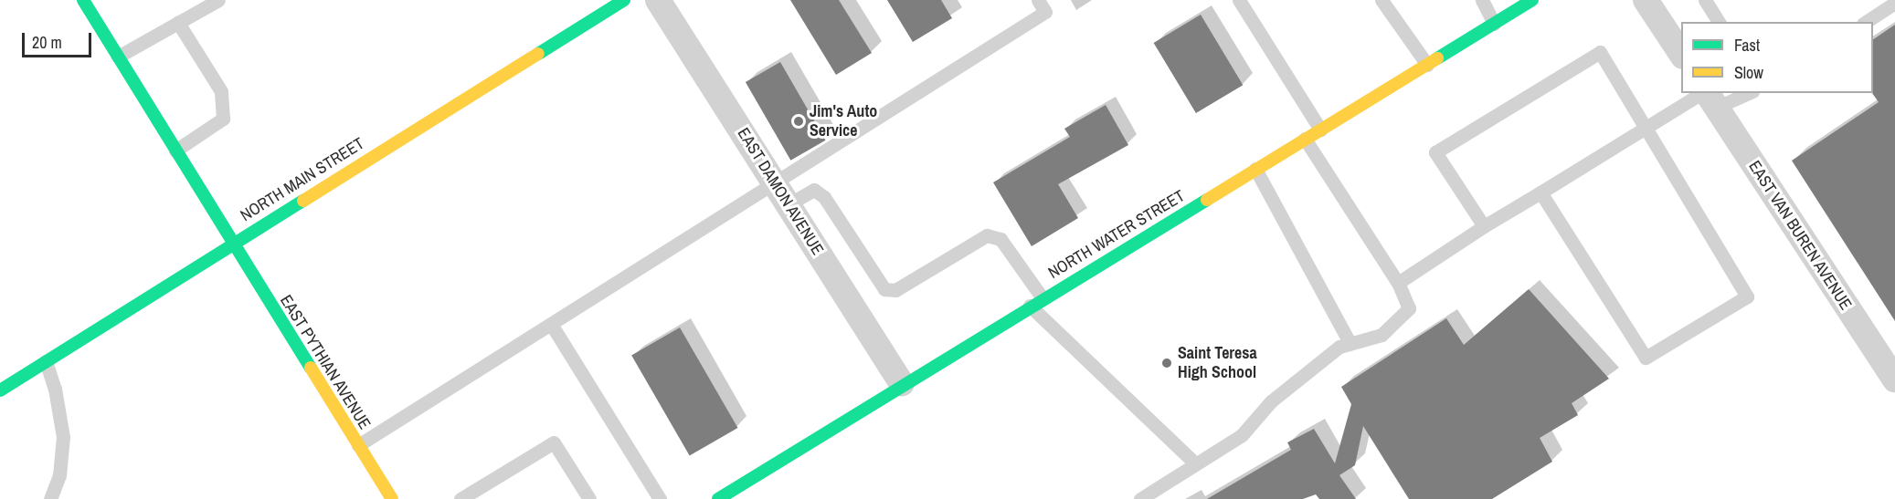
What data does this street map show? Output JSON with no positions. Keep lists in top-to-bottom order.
{
  "streets": {
    "main road": ["NORTH MAIN STREET", "NORTH WATER STREET", "EAST PYTHIAN AVENUE"],
    "street": ["EAST DAMON AVENUE", "EAST VAN BUREN AVENUE"]
  },
  "crossings": [
    ["NORTH MAIN STREET", "EAST PYTHIAN AVENUE"],
    ["EAST DAMON AVENUE", "NORTH WATER STREET"]
  ],
  "places": ["Jim's Auto Service", "Saint Teresa High School"],
  "legend": ["Fast", "Slow"],
  "scale_bar": "20 m"
}
